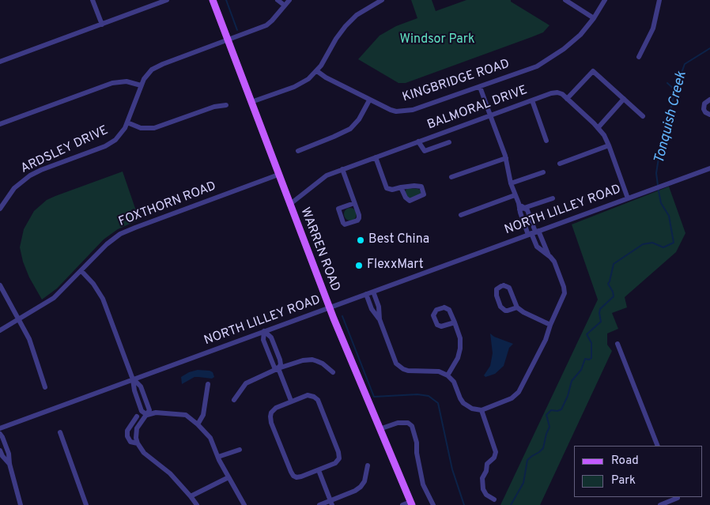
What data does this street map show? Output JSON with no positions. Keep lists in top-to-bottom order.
{
  "streets": {
    "main road": ["WARREN ROAD"],
    "street": [
      "KINGBRIDGE ROAD",
      "BALMORAL DRIVE",
      "ARDSLEY DRIVE",
      "FOXTHORN ROAD",
      "NORTH LILLEY ROAD"
    ]
  },
  "crossings": [
    ["BALMORAL DRIVE", "WARREN ROAD"],
    ["ARDSLEY DRIVE", "WARREN ROAD"],
    ["FOXTHORN ROAD", "WARREN ROAD"],
    ["NORTH LILLEY ROAD", "WARREN ROAD"]
  ],
  "water": ["Tonquish Creek"],
  "parks": ["Windsor Park"],
  "places": ["Best China", "FlexxMart"],
  "legend": ["Road", "Park"]
}
